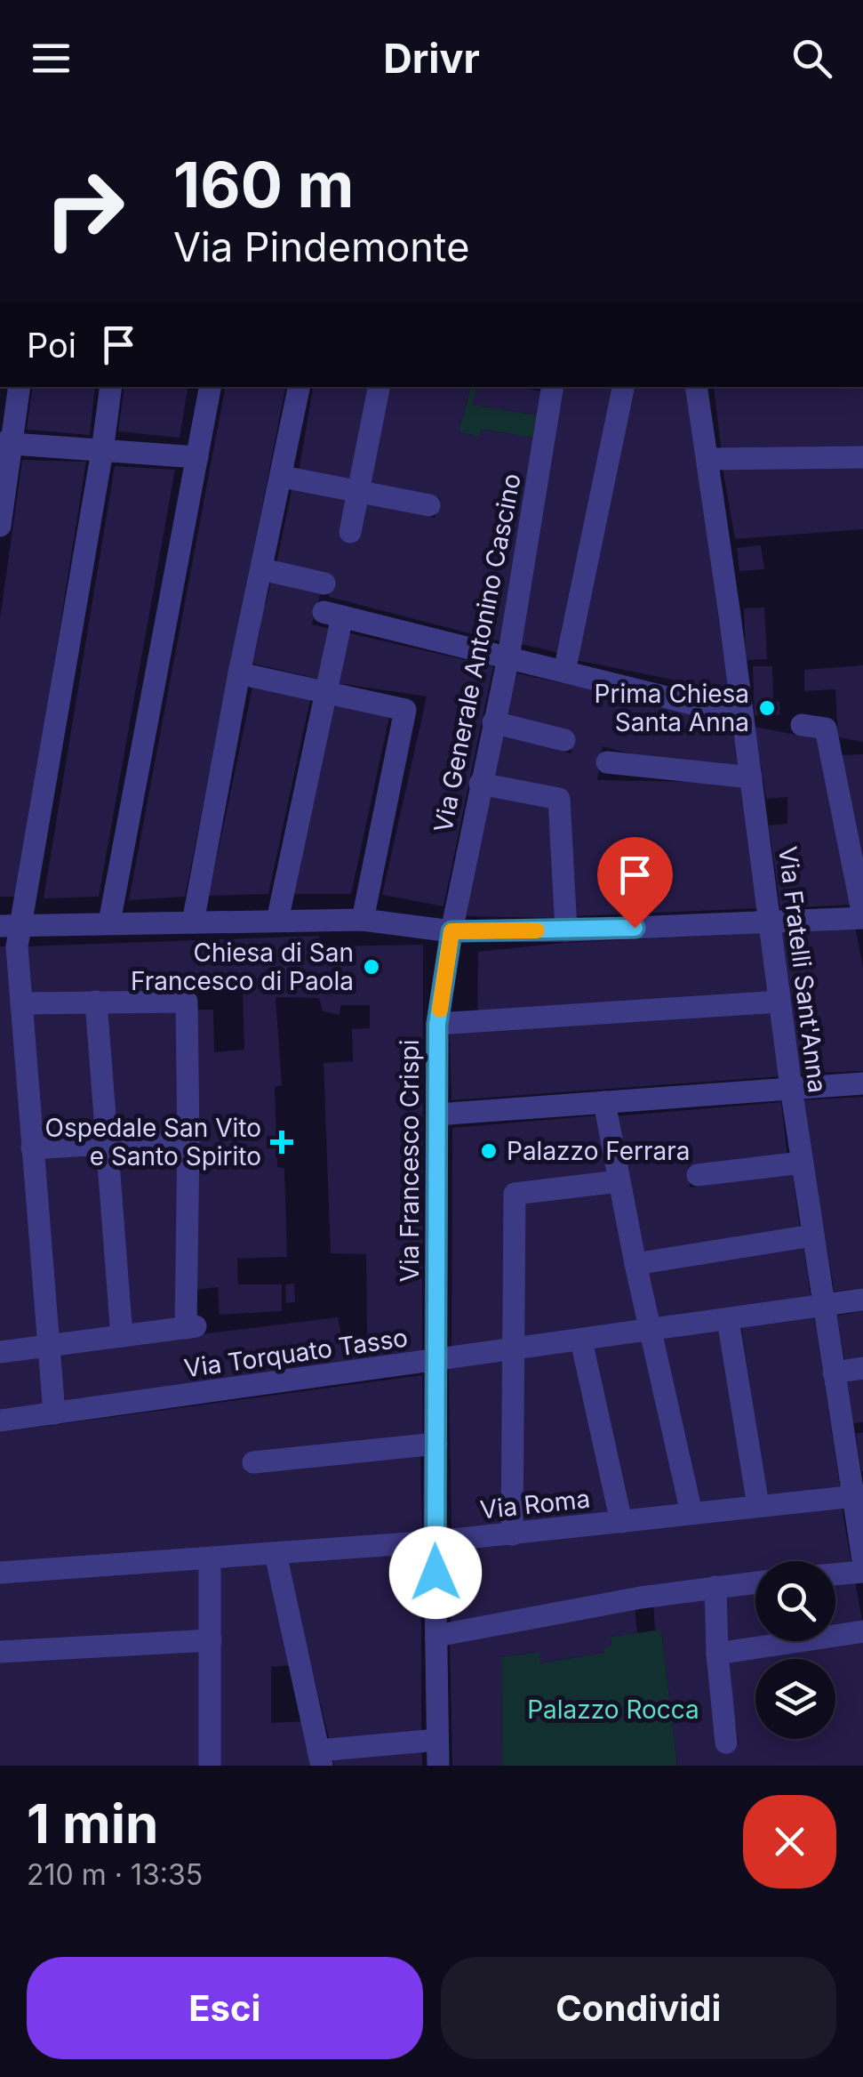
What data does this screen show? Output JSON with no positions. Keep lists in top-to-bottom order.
{
  "streets": {
    "street": [
      "Via Generale Antonino Cascino",
      "Via Fratelli Sant'Anna",
      "Via Francesco Crispi",
      "Via Torquato Tasso",
      "Via Roma"
    ]
  },
  "crossings": [
    ["Via Generale Antonino Cascino", "Via Francesco Crispi"],
    ["Via Fratelli Sant'Anna", "Via Torquato Tasso"],
    ["Via Fratelli Sant'Anna", "Via Roma"],
    ["Via Francesco Crispi", "Via Torquato Tasso"],
    ["Via Francesco Crispi", "Via Roma"]
  ],
  "parks": ["Palazzo Rocca"],
  "places": {
    "other": ["Prima Chiesa Santa Anna", "Chiesa di San Francesco di Paola", "Palazzo Ferrara"],
    "health": ["Ospedale San Vito e Santo Spirito"]
  },
  "page": {
    "header": "Drivr",
    "turn": ["160 m", "Via Pindemonte"],
    "then": "Poi",
    "heading": ["1 min", "210 m · 13:35"],
    "buttons": ["Esci", "Condividi"]
  }
}
